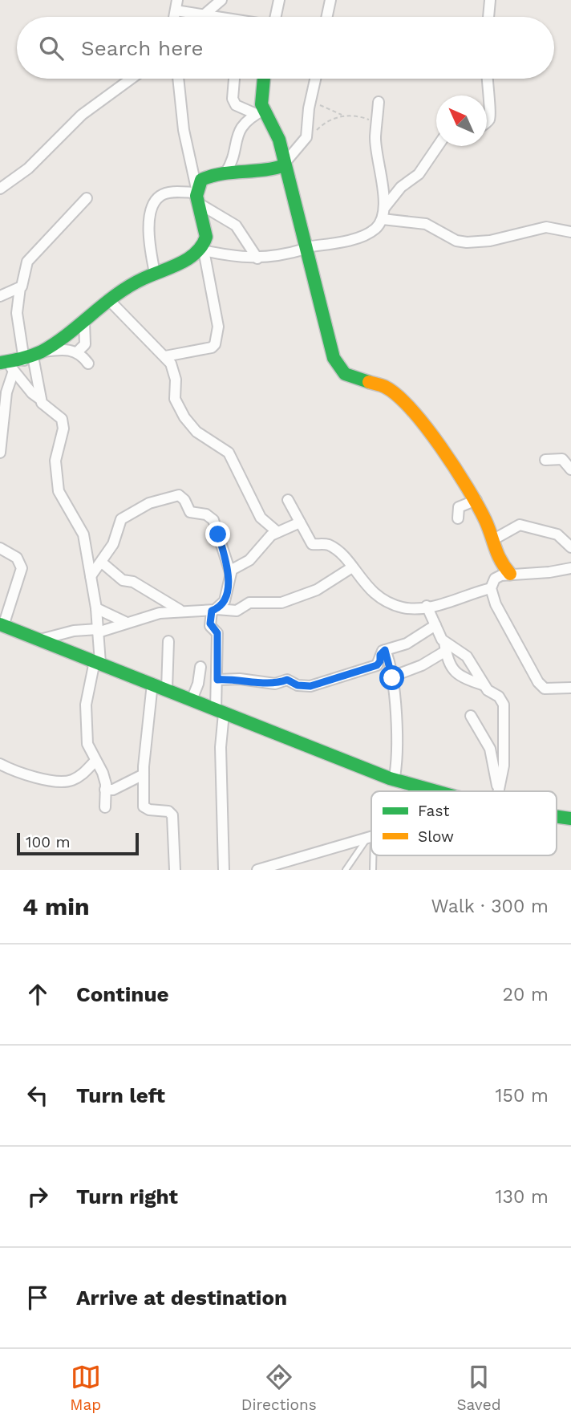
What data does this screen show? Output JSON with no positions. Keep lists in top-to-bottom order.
{
  "legend": ["Fast", "Slow"],
  "scale_bar": "100 m",
  "north": "top left",
  "page": {
    "search": "Search here",
    "scale": "100 m",
    "heading": ["4 min", "Walk · 300 m"],
    "list": [
      ["Continue", "20 m"],
      ["Turn left", "150 m"],
      ["Turn right", "130 m"],
      "Arrive at destination"
    ],
    "nav": ["Map", "Directions", "Saved"]
  }
}
